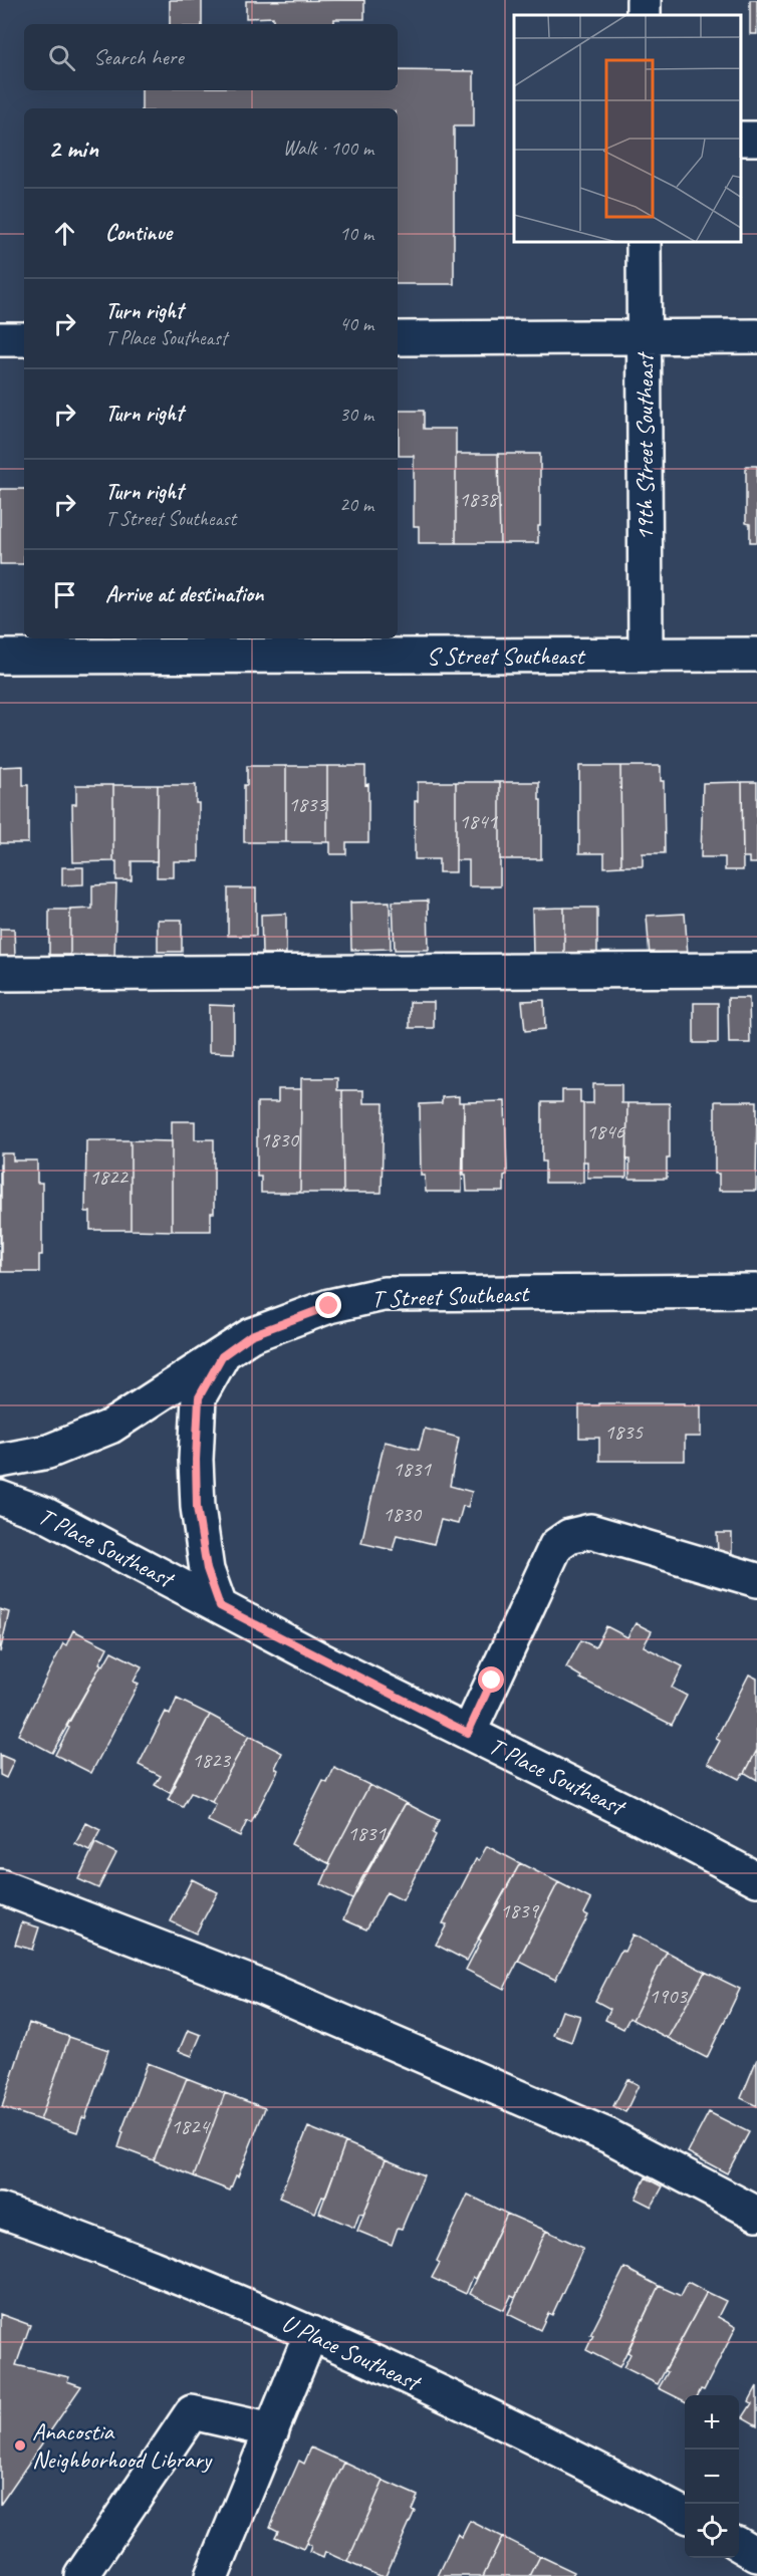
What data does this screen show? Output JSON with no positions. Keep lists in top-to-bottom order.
{
  "streets": {
    "street": [
      "19th Street Southeast",
      "S Street Southeast",
      "T Street Southeast",
      "T Place Southeast",
      "U Place Southeast"
    ]
  },
  "crossings": [
    ["19th Street Southeast", "S Street Southeast"]
  ],
  "places": ["Anacostia Neighborhood Library"],
  "house_numbers": [
    "1838",
    "1833",
    "1841",
    "1846",
    "1830",
    "1822",
    "1835",
    "1831",
    "1830",
    "1823",
    "1831",
    "1839",
    "1903",
    "1824"
  ],
  "page": {
    "search": "Search here",
    "heading": ["2 min", "Walk · 100 m"],
    "list": [
      ["Continue", "10 m"],
      ["Turn right", "T Place Southeast", "40 m"],
      ["Turn right", "30 m"],
      ["Turn right", "T Street Southeast", "20 m"],
      "Arrive at destination"
    ],
    "map_buttons": ["+", "−"]
  }
}
